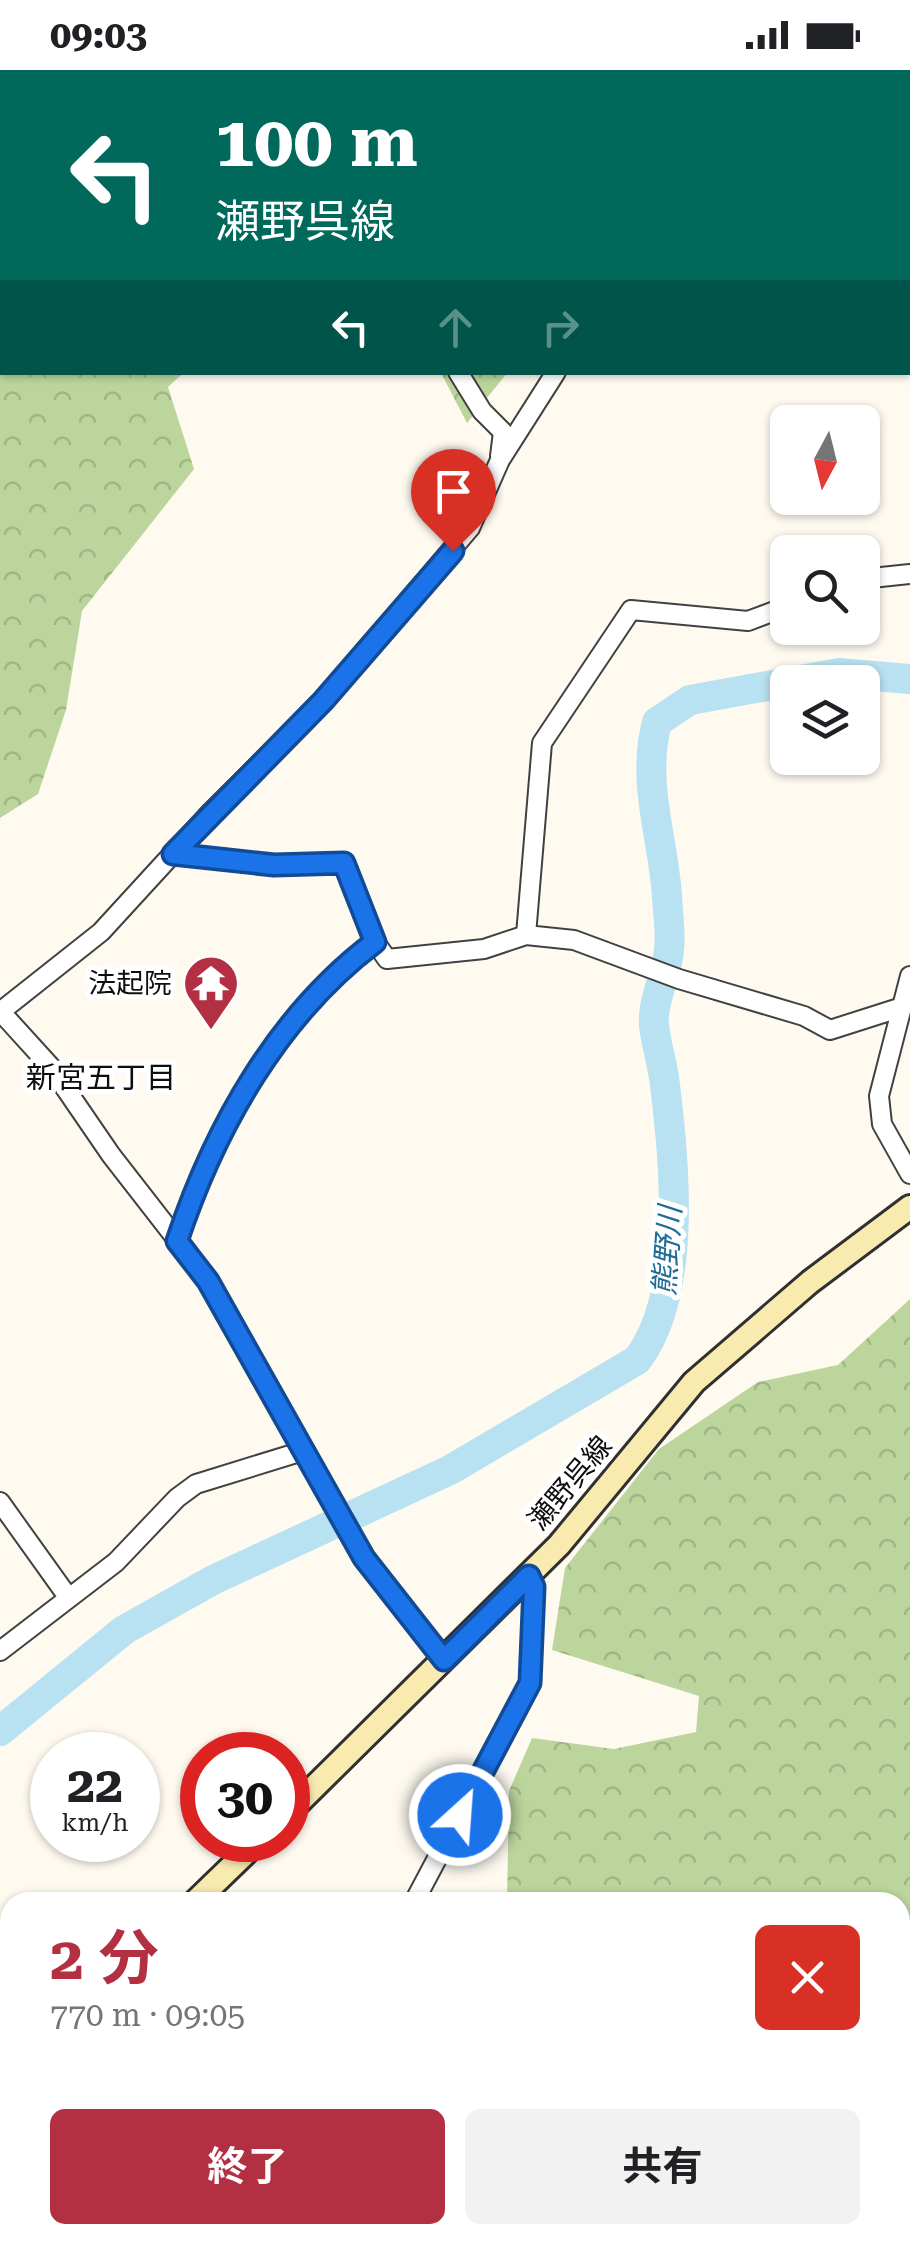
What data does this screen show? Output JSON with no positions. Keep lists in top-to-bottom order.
{
  "streets": {
    "main road": ["瀬野呉線"]
  },
  "districts": ["新宮五丁目"],
  "water": ["熊野川"],
  "places": {
    "temple": ["法起院"]
  },
  "north": "bottom",
  "page": {
    "status": "09:03",
    "turn": ["100 m", "瀬野呉線"],
    "speed": "22 km/h",
    "limit": "30",
    "heading": ["2 分", "770 m · 09:05"],
    "buttons": ["終了", "共有"]
  }
}
